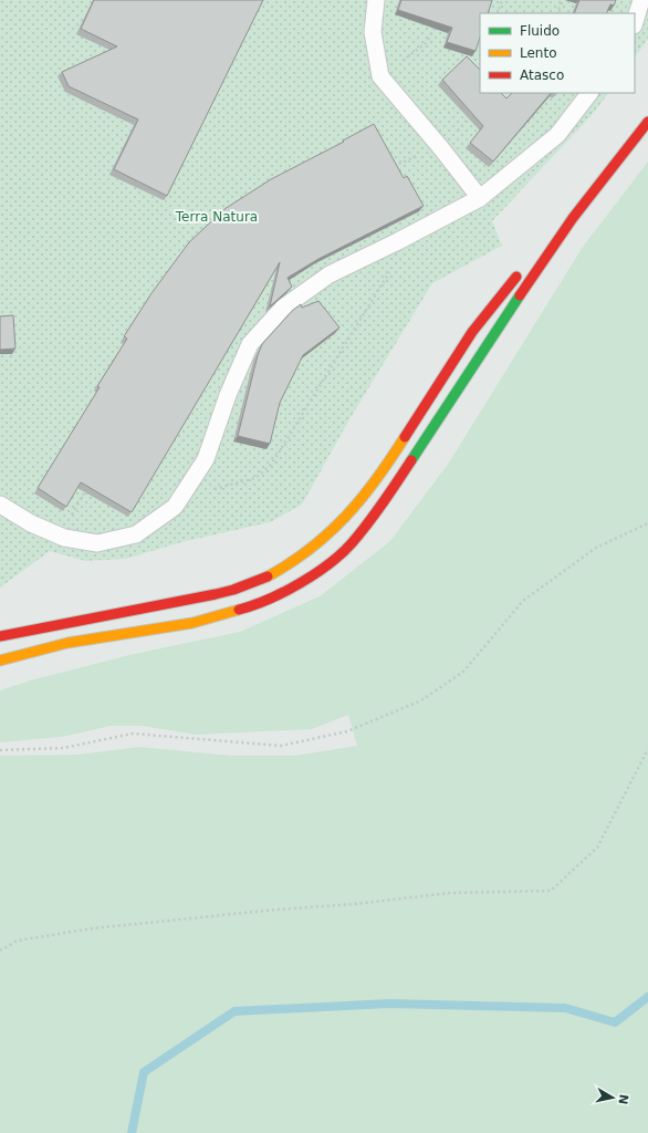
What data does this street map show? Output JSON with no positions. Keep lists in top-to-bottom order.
{
  "parks": ["Terra Natura"],
  "legend": ["Fluido", "Lento", "Atasco"],
  "north": "right"
}
